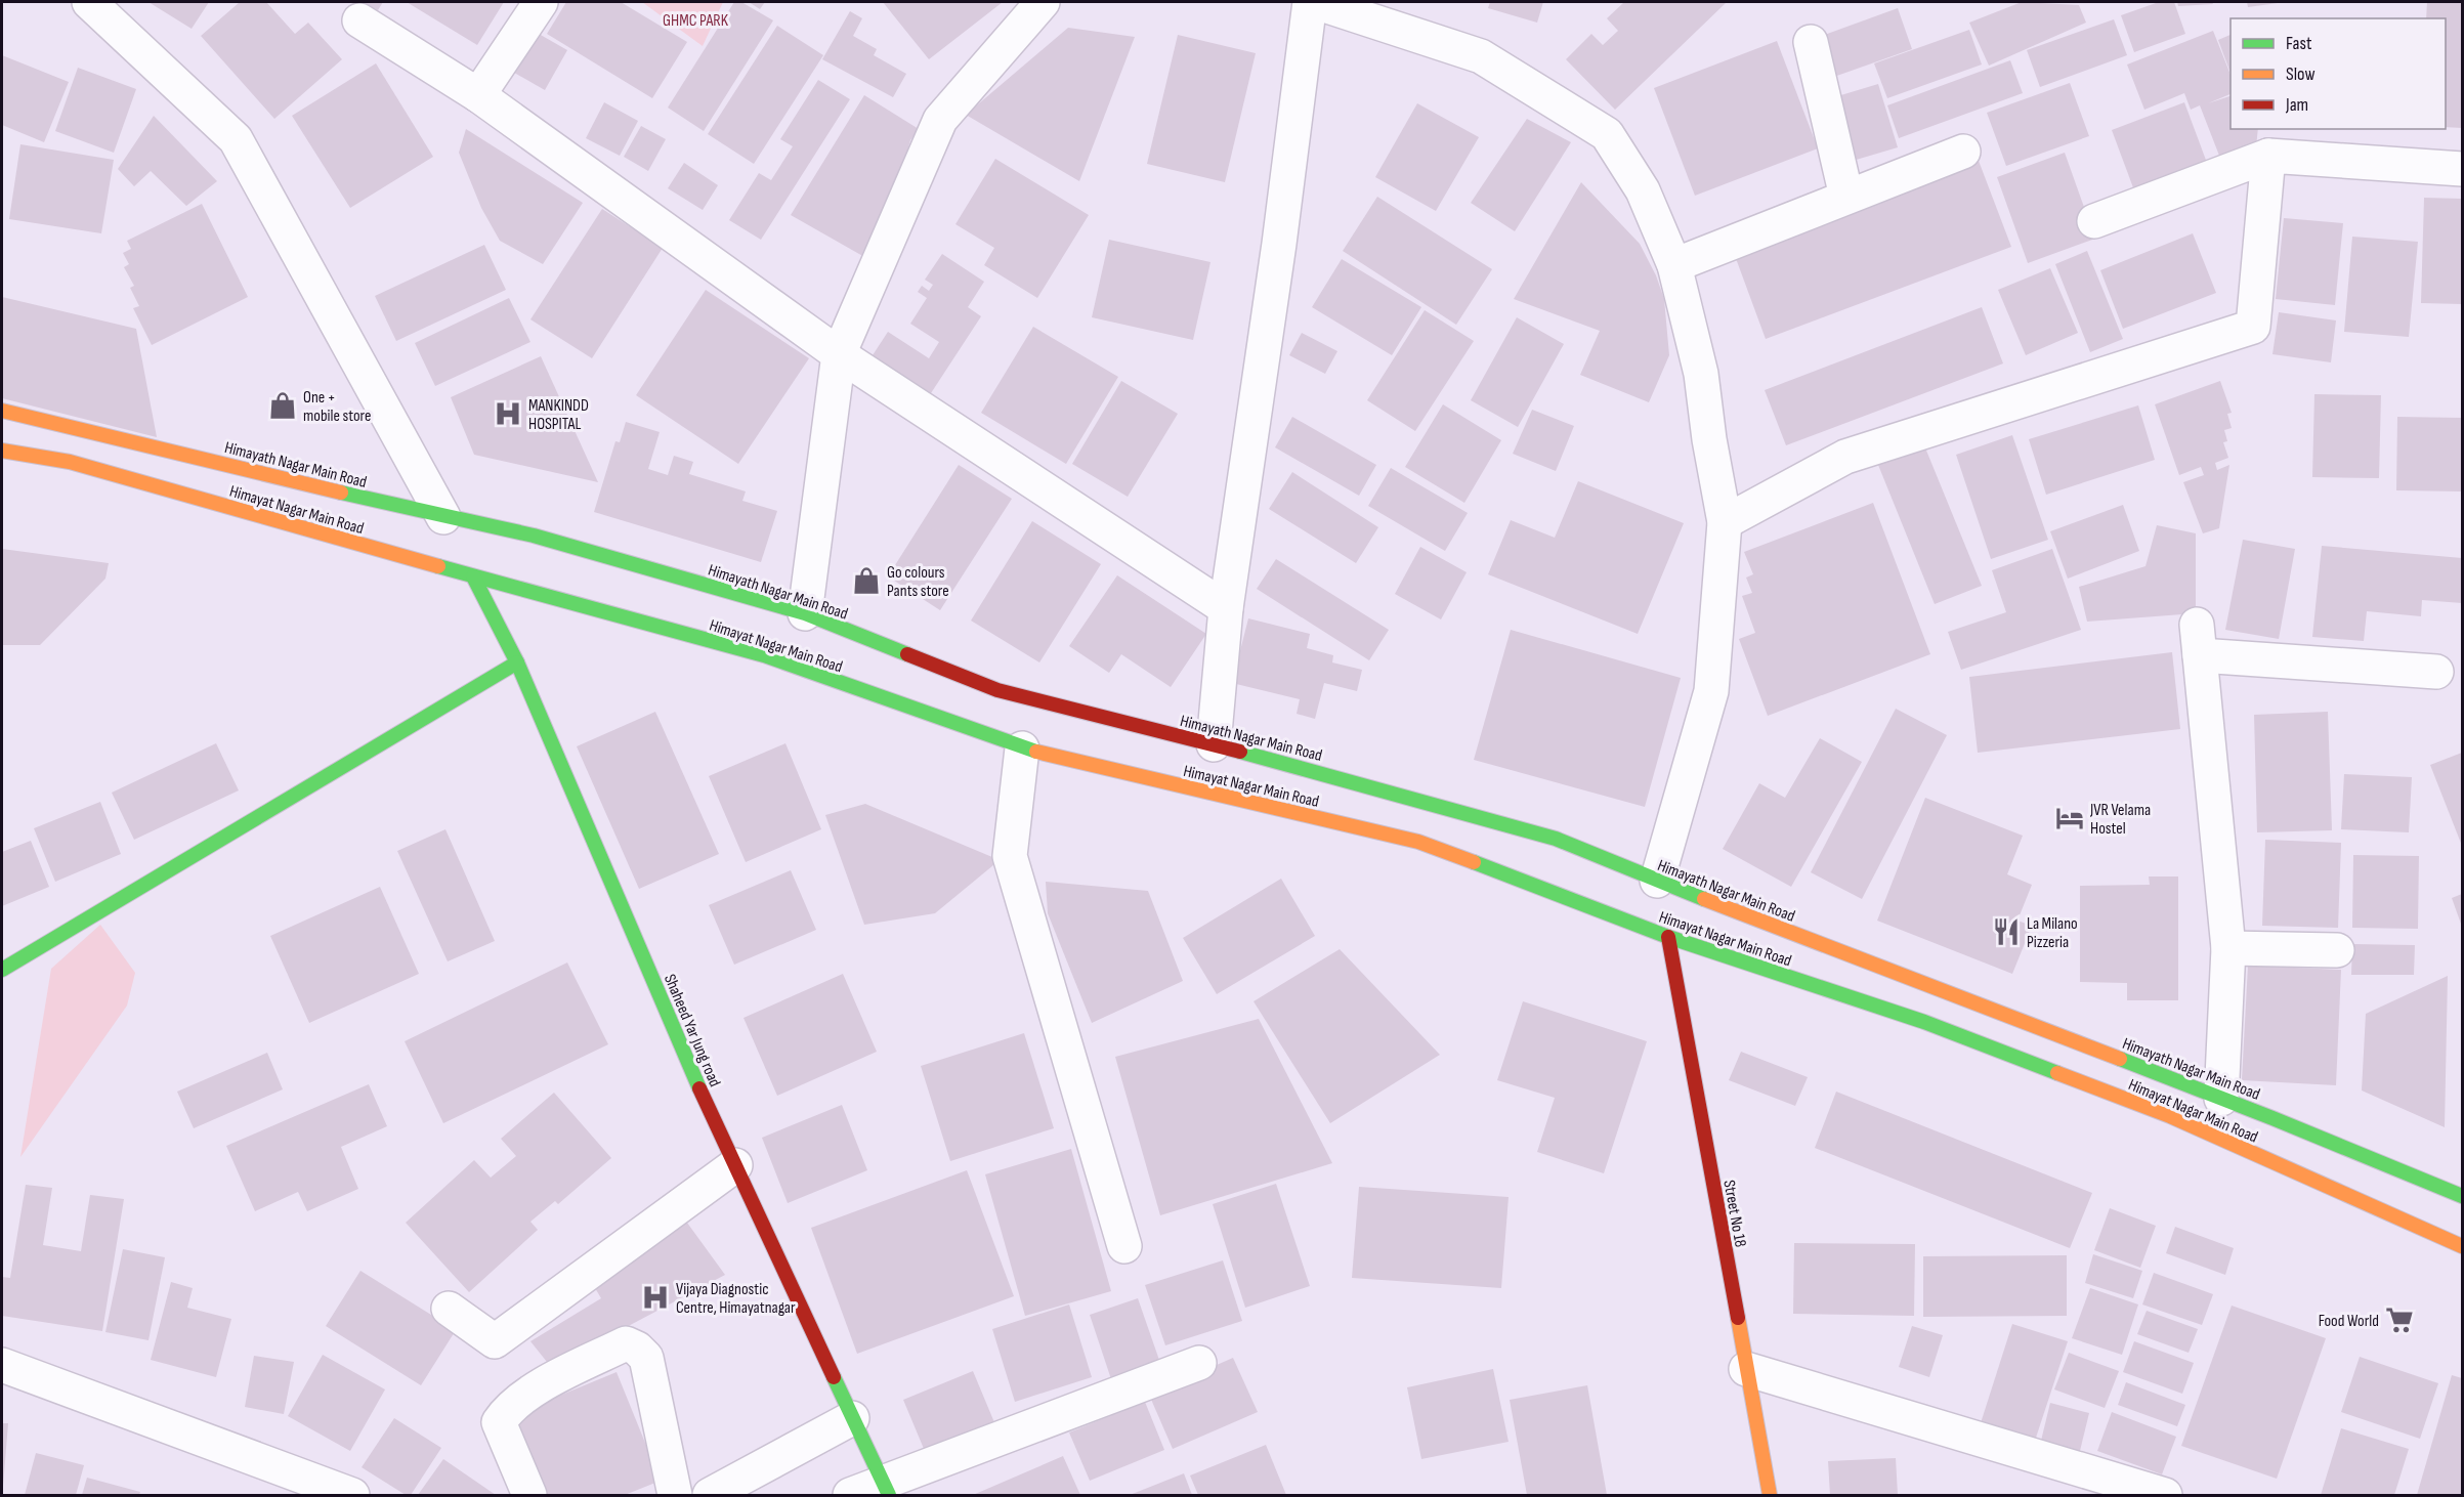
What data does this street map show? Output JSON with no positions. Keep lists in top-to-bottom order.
{
  "streets": {
    "main road": [
      "Himayath Nagar Main Road",
      "Himayat Nagar Main Road",
      "Shaheed Yar Jung road",
      "Street No 18"
    ]
  },
  "crossings": [
    ["Himayat Nagar Main Road", "Shaheed Yar Jung road"],
    ["Himayat Nagar Main Road", "Street No 18"]
  ],
  "parks": ["GHMC PARK"],
  "places": {
    "shop": ["One + mobile store", "Go colours Pants store"],
    "hospital": ["MANKINDD HOSPITAL", "Vijaya Diagnostic Centre, Himayatnagar"],
    "hotel": ["JVR Velama Hostel"],
    "restaurant": ["La Milano Pizzeria"],
    "supermarket": ["Food World"]
  },
  "legend": ["Fast", "Slow", "Jam"]
}
